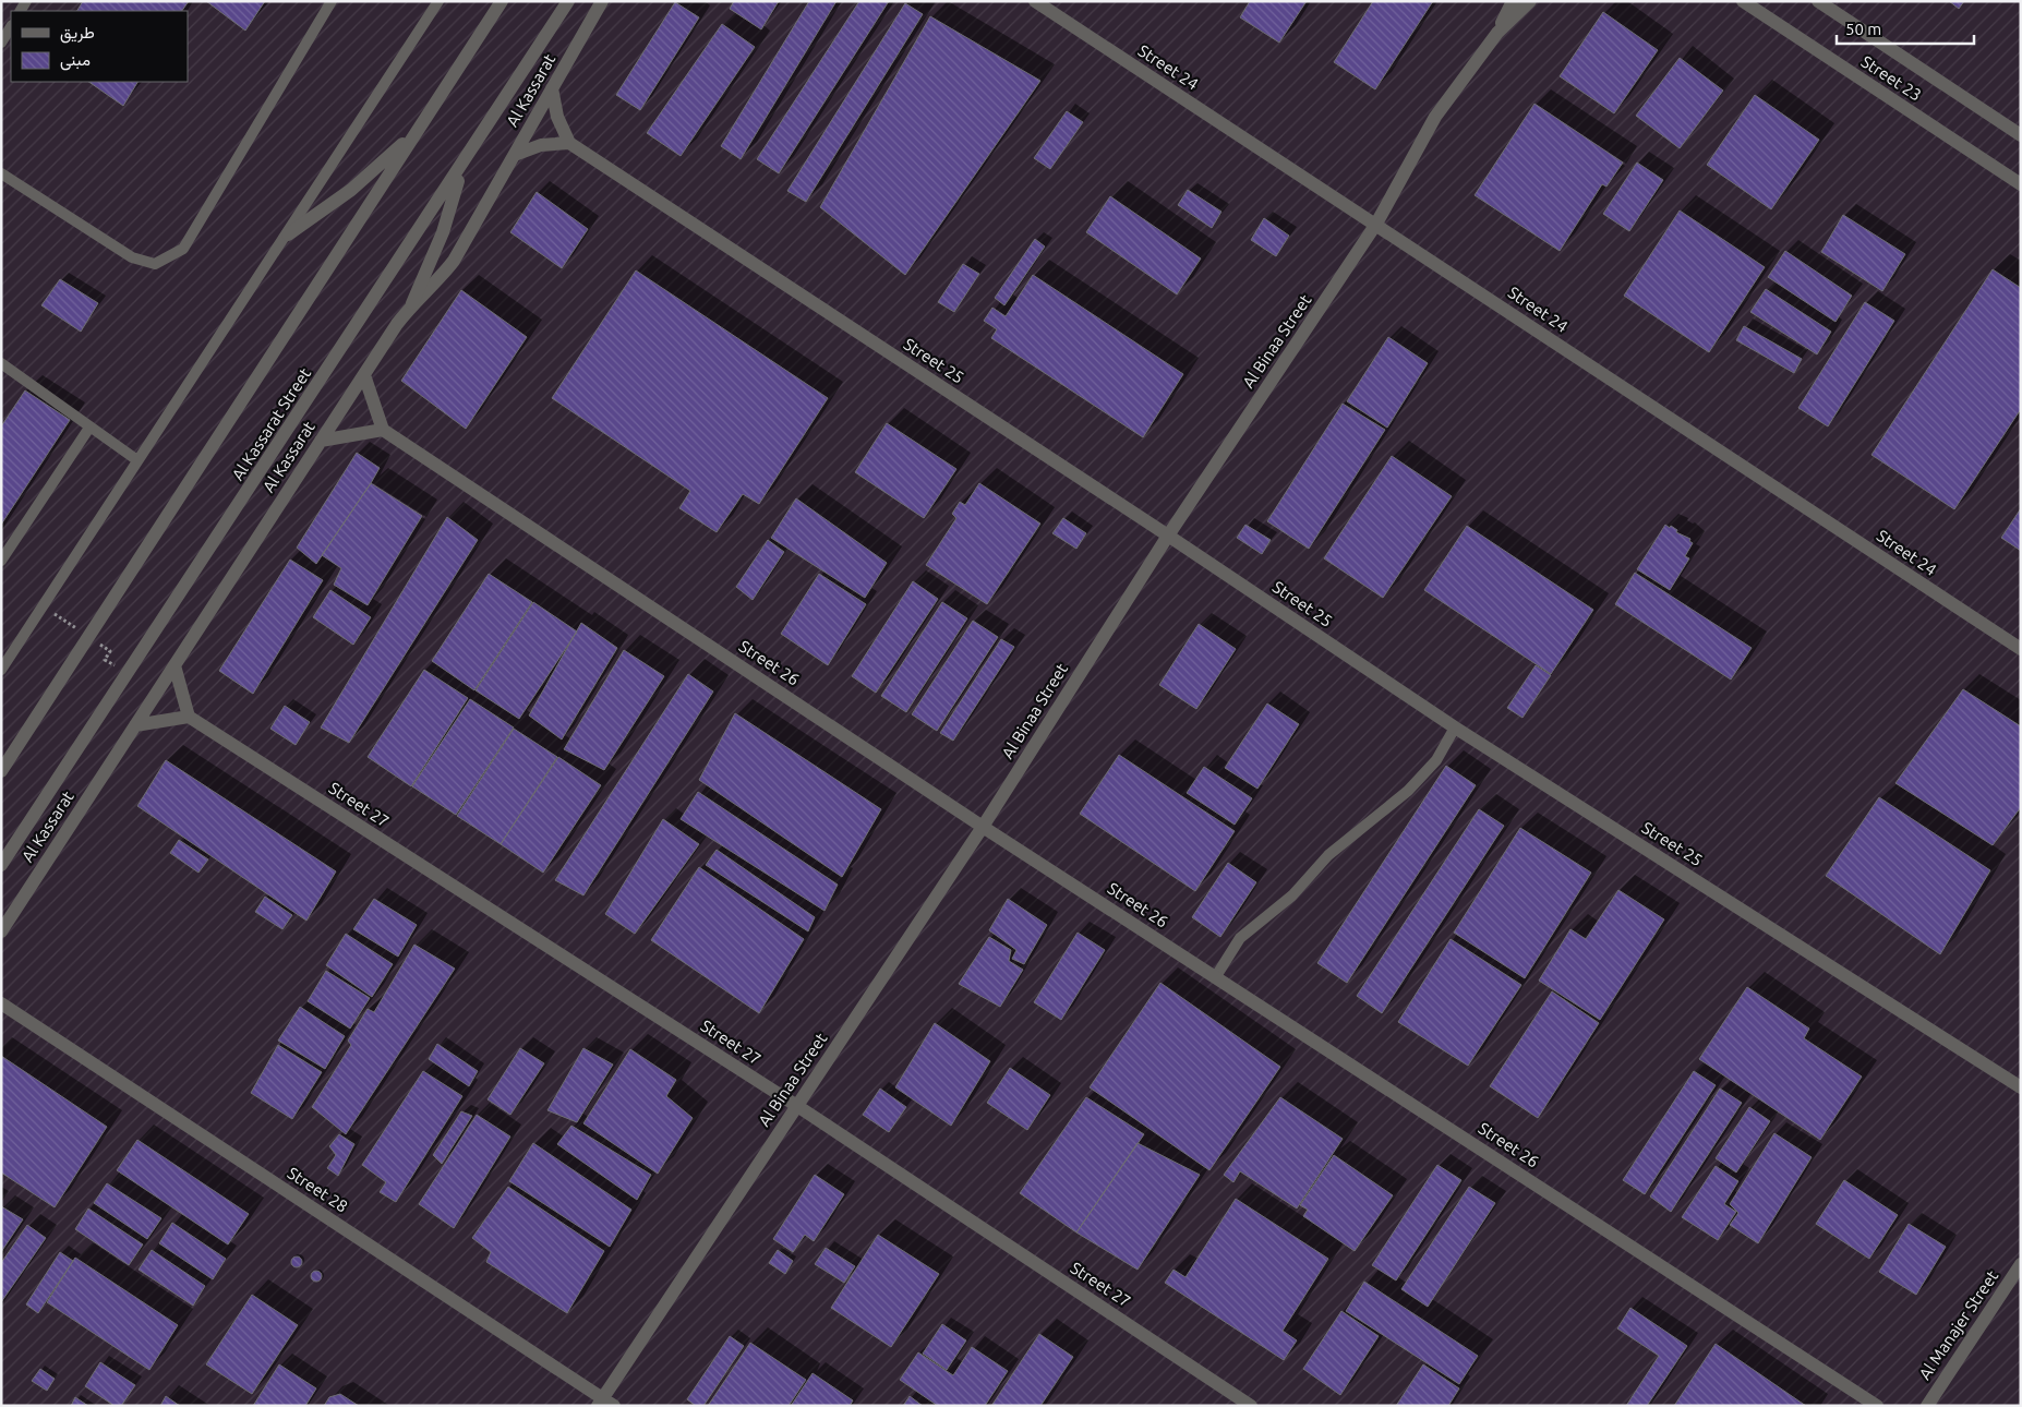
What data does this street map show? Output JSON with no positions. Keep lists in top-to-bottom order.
{
  "streets": {
    "street": [
      "Street 24",
      "Street 23",
      "Al Kassarat",
      "Al Binaa Street",
      "Street 25",
      "Al Kassarat Street",
      "Street 26",
      "Street 27",
      "Street 28",
      "Al Manajer Street"
    ]
  },
  "crossings": [
    ["Street 24", "Al Binaa Street"],
    ["Al Binaa Street", "Street 25"],
    ["Al Binaa Street", "Street 26"],
    ["Al Binaa Street", "Street 27"],
    ["Al Binaa Street", "Street 28"]
  ],
  "legend": ["طريق", "مبنى"],
  "scale_bar": "50 m"
}
